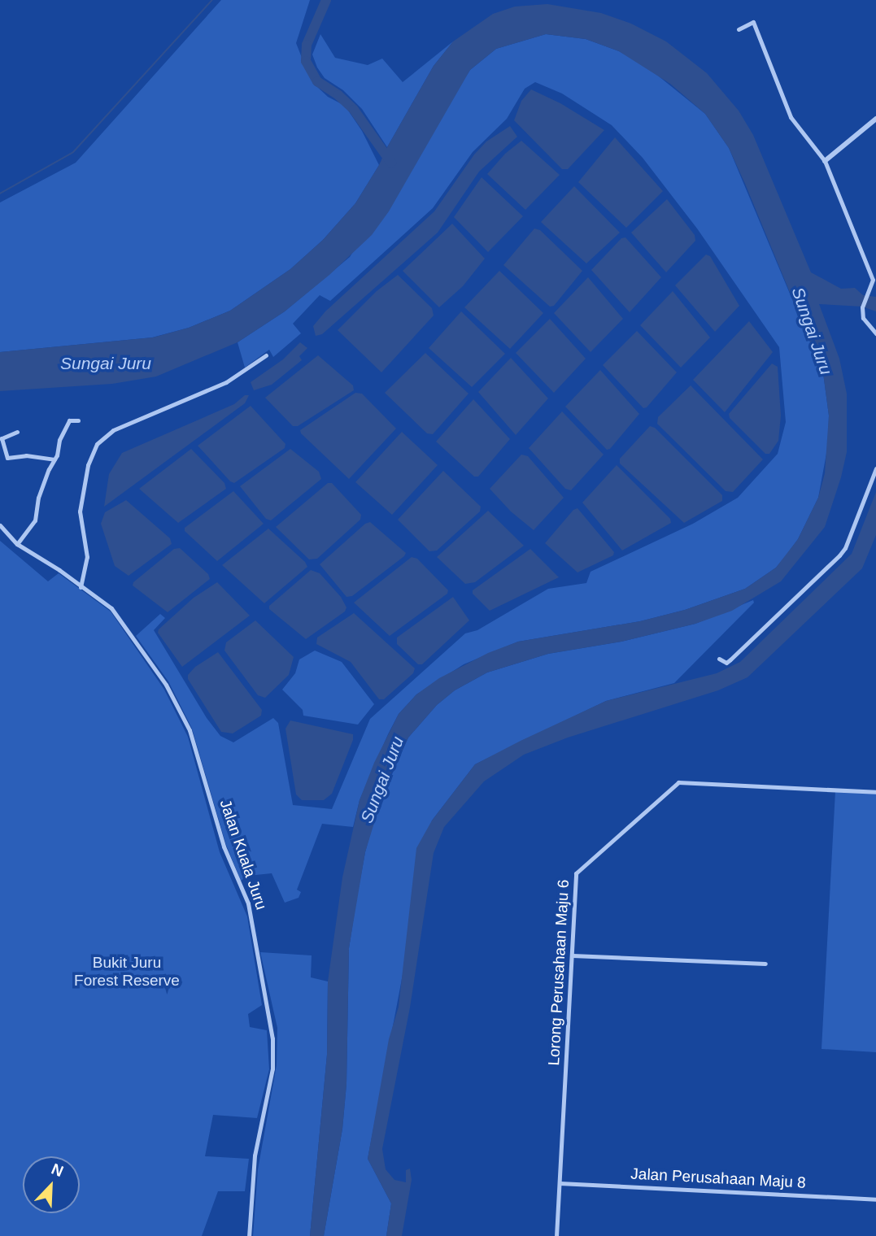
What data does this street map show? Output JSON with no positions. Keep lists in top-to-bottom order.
{
  "streets": {
    "street": ["Jalan Kuala Juru", "Lorong Perusahaan Maju 6", "Jalan Perusahaan Maju 8"]
  },
  "crossings": [
    ["Lorong Perusahaan Maju 6", "Jalan Perusahaan Maju 8"]
  ],
  "water": ["Sungai Juru"],
  "parks": ["Bukit Juru Forest Reserve"],
  "north": "top right"
}
